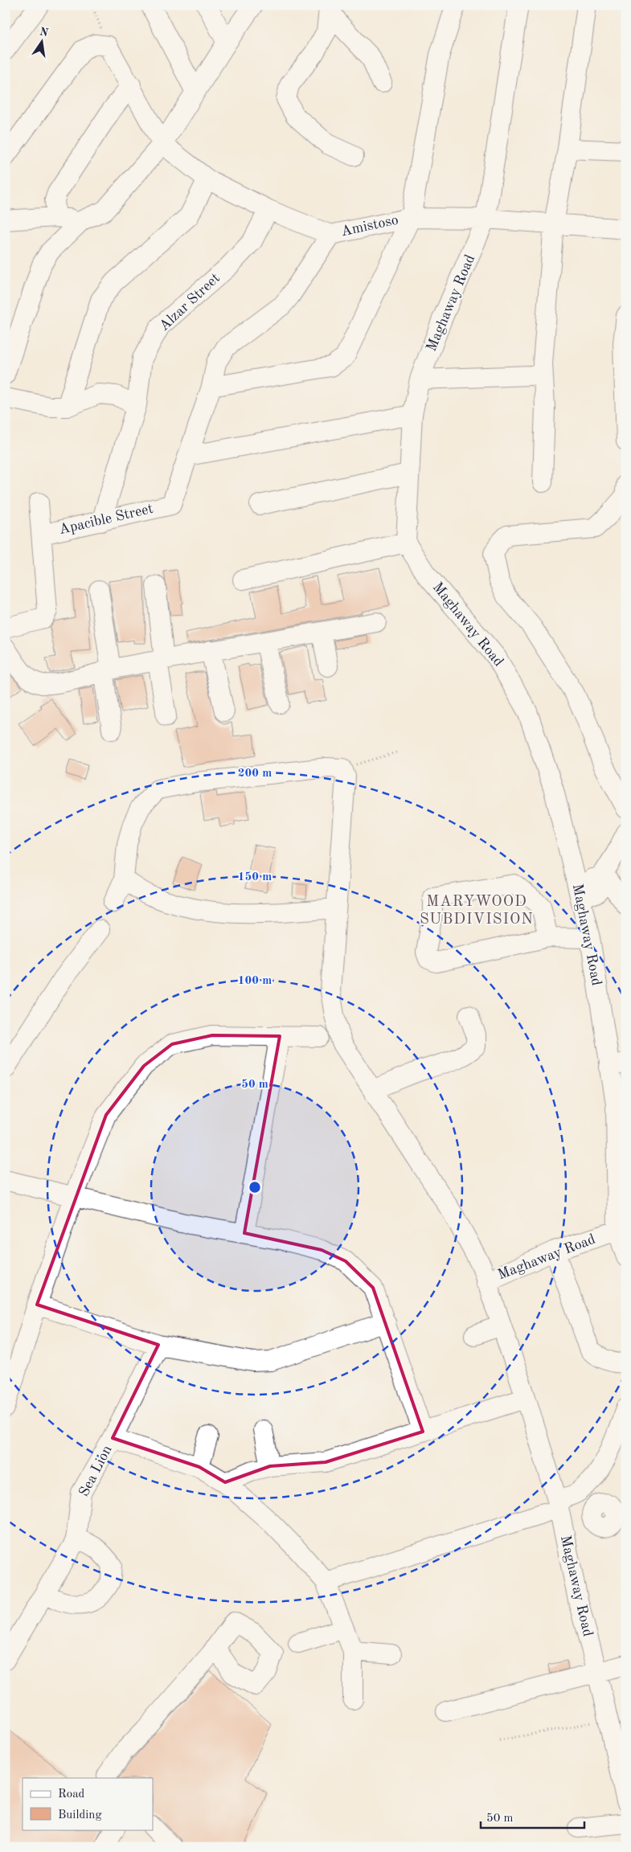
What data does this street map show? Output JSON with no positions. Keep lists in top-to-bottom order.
{
  "streets": {
    "street": [
      "Amistoso",
      "Alzar Street",
      "Maghaway Road",
      "Apacible Street",
      "Sea Lion"
    ]
  },
  "crossings": [
    ["Amistoso", "Alzar Street"],
    ["Amistoso", "Maghaway Road"],
    ["Alzar Street", "Apacible Street"]
  ],
  "districts": ["MARYWOOD SUBDIVISION"],
  "legend": ["Road", "Building"],
  "scale_bar": "50 m",
  "north": "top",
  "rings": [
    "200 m",
    "150 m",
    "100 m",
    "50 m"
  ]
}
